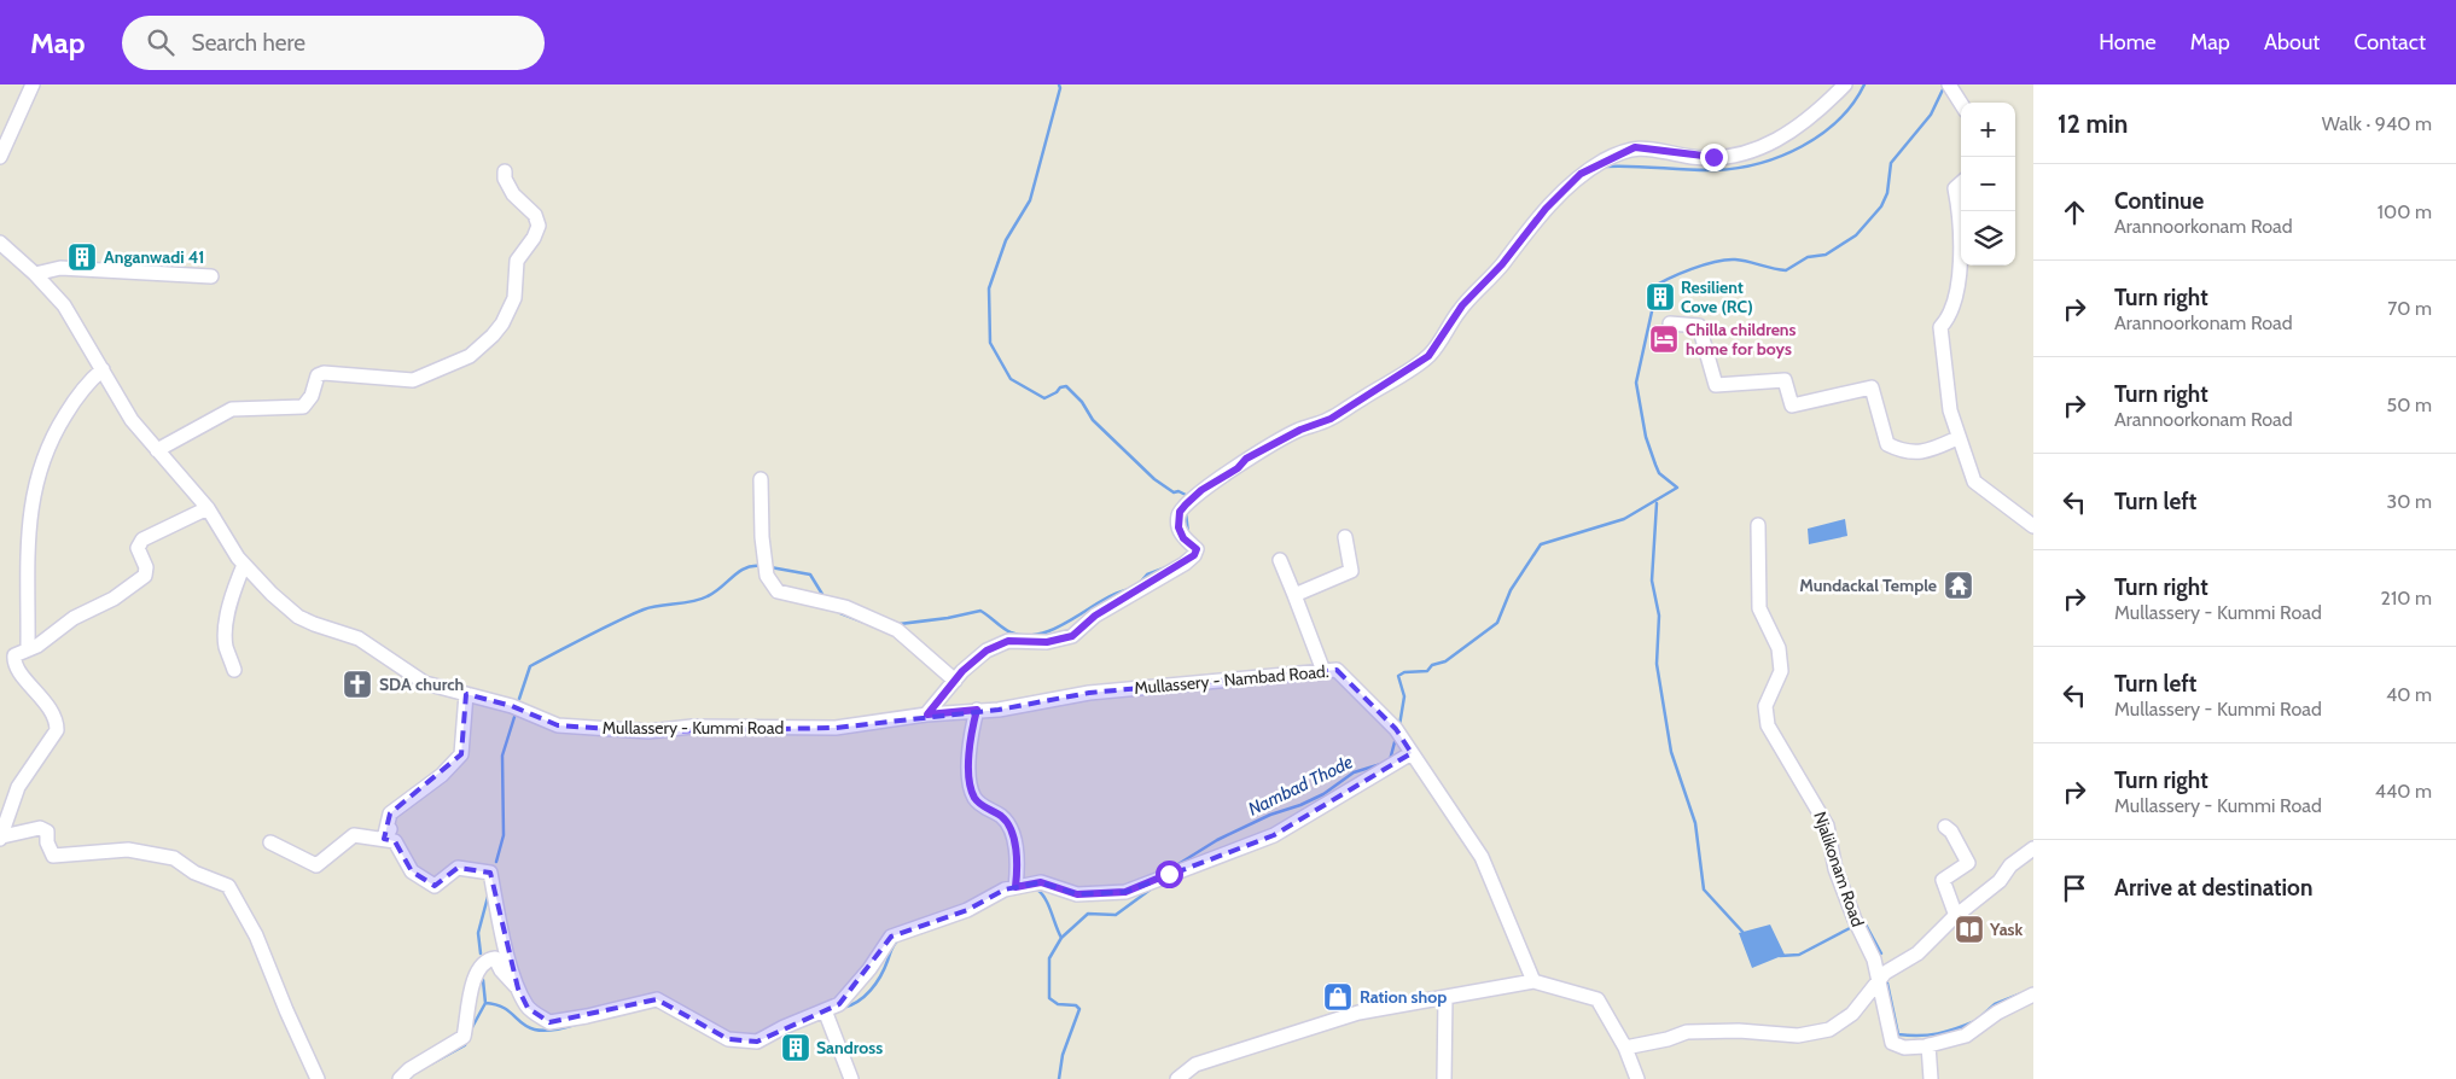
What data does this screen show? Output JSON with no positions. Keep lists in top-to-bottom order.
{
  "streets": {
    "street": ["Mullassery - Nambad Road.", "Mullassery - Kummi Road", "Njalikonam Road"]
  },
  "crossings": [
    ["Mullassery - Nambad Road.", "Mullassery - Kummi Road"]
  ],
  "water": ["Nambad Thode"],
  "places": {
    "building": ["Anganwadi 41", "Resilient Cove (RC)", "Sandross"],
    "hotel": ["Chilla childrens home for boys"],
    "temple": ["Mundackal Temple"],
    "church": ["SDA church"],
    "library": ["Yask"],
    "shop": ["Ration shop"]
  },
  "page": {
    "header": "Map",
    "search": "Search here",
    "nav": [
      "Home",
      "Map",
      "About",
      "Contact"
    ],
    "heading": ["12 min", "Walk · 940 m"],
    "map_buttons": ["+", "−"],
    "list": [
      ["Continue", "Arannoorkonam Road", "100 m"],
      ["Turn right", "Arannoorkonam Road", "70 m"],
      ["Turn right", "Arannoorkonam Road", "50 m"],
      ["Turn left", "30 m"],
      ["Turn right", "Mullassery - Kummi Road", "210 m"],
      ["Turn left", "Mullassery - Kummi Road", "40 m"],
      ["Turn right", "Mullassery - Kummi Road", "440 m"],
      "Arrive at destination"
    ]
  }
}
